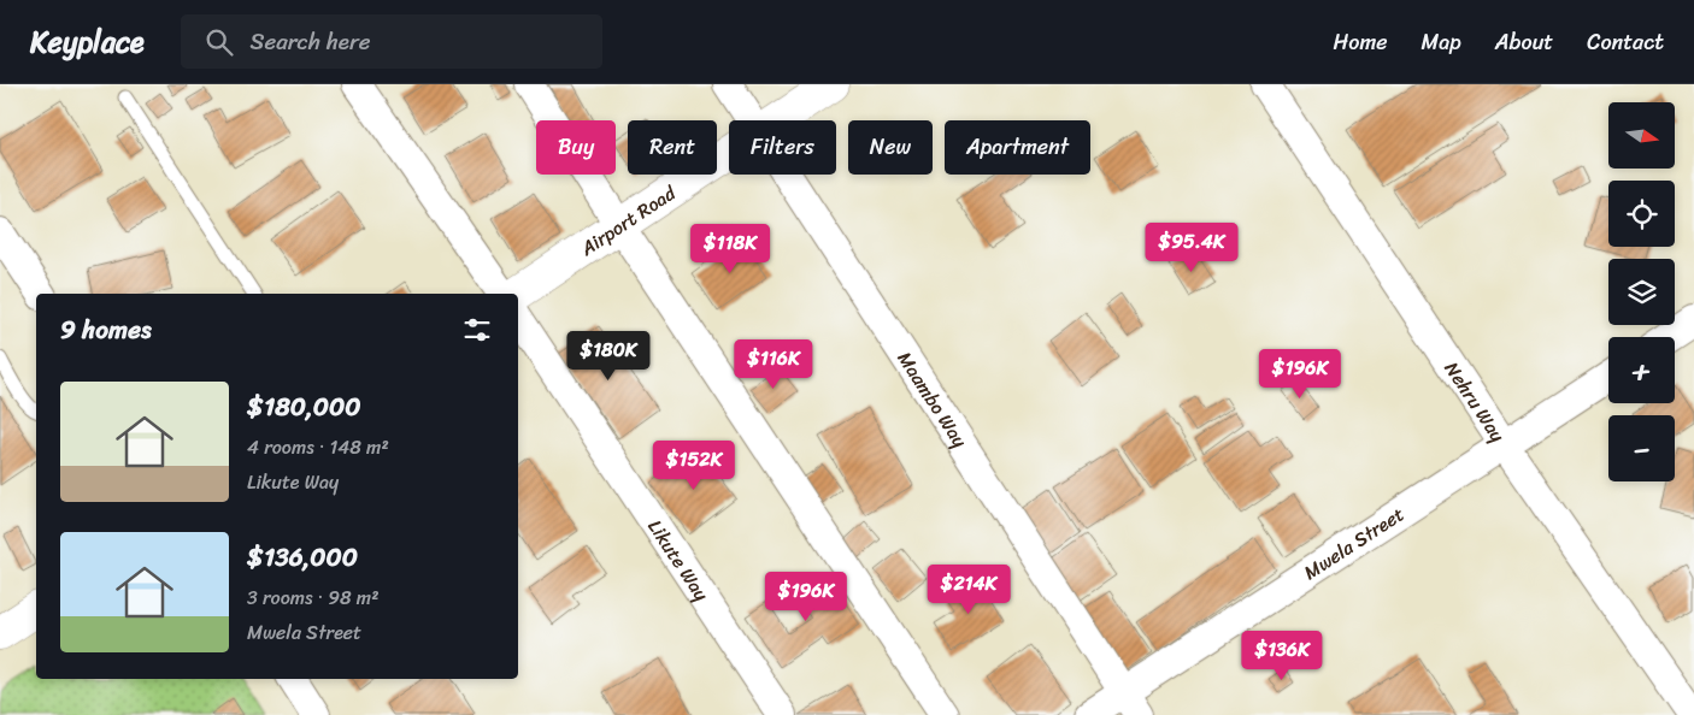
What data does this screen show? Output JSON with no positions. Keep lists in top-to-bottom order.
{
  "streets": {
    "street": [
      "Airport Road",
      "Maambo Way",
      "Nehru Way",
      "Mwela Street",
      "Likute Way"
    ]
  },
  "crossings": [
    ["Maambo Way", "Mwela Street"],
    ["Nehru Way", "Mwela Street"]
  ],
  "north": "right",
  "page": {
    "header": "Keyplace",
    "search": "Search here",
    "nav": [
      "Home",
      "Map",
      "About",
      "Contact"
    ],
    "map_buttons": ["+", "−"],
    "chip": [
      "Buy",
      "Rent",
      "Filters",
      "New",
      "Apartment"
    ],
    "price": [
      "$95.4K",
      "$118K",
      "$180K",
      "$116K",
      "$196K",
      "$152K",
      "$214K",
      "$196K",
      "$136K"
    ],
    "heading": "9 homes",
    "list": [
      {
        "name": "$180,000",
        "note": "4 rooms · 148 m² · Likute Way"
      },
      {
        "name": "$136,000",
        "note": "3 rooms · 98 m² · Mwela Street"
      }
    ]
  }
}
